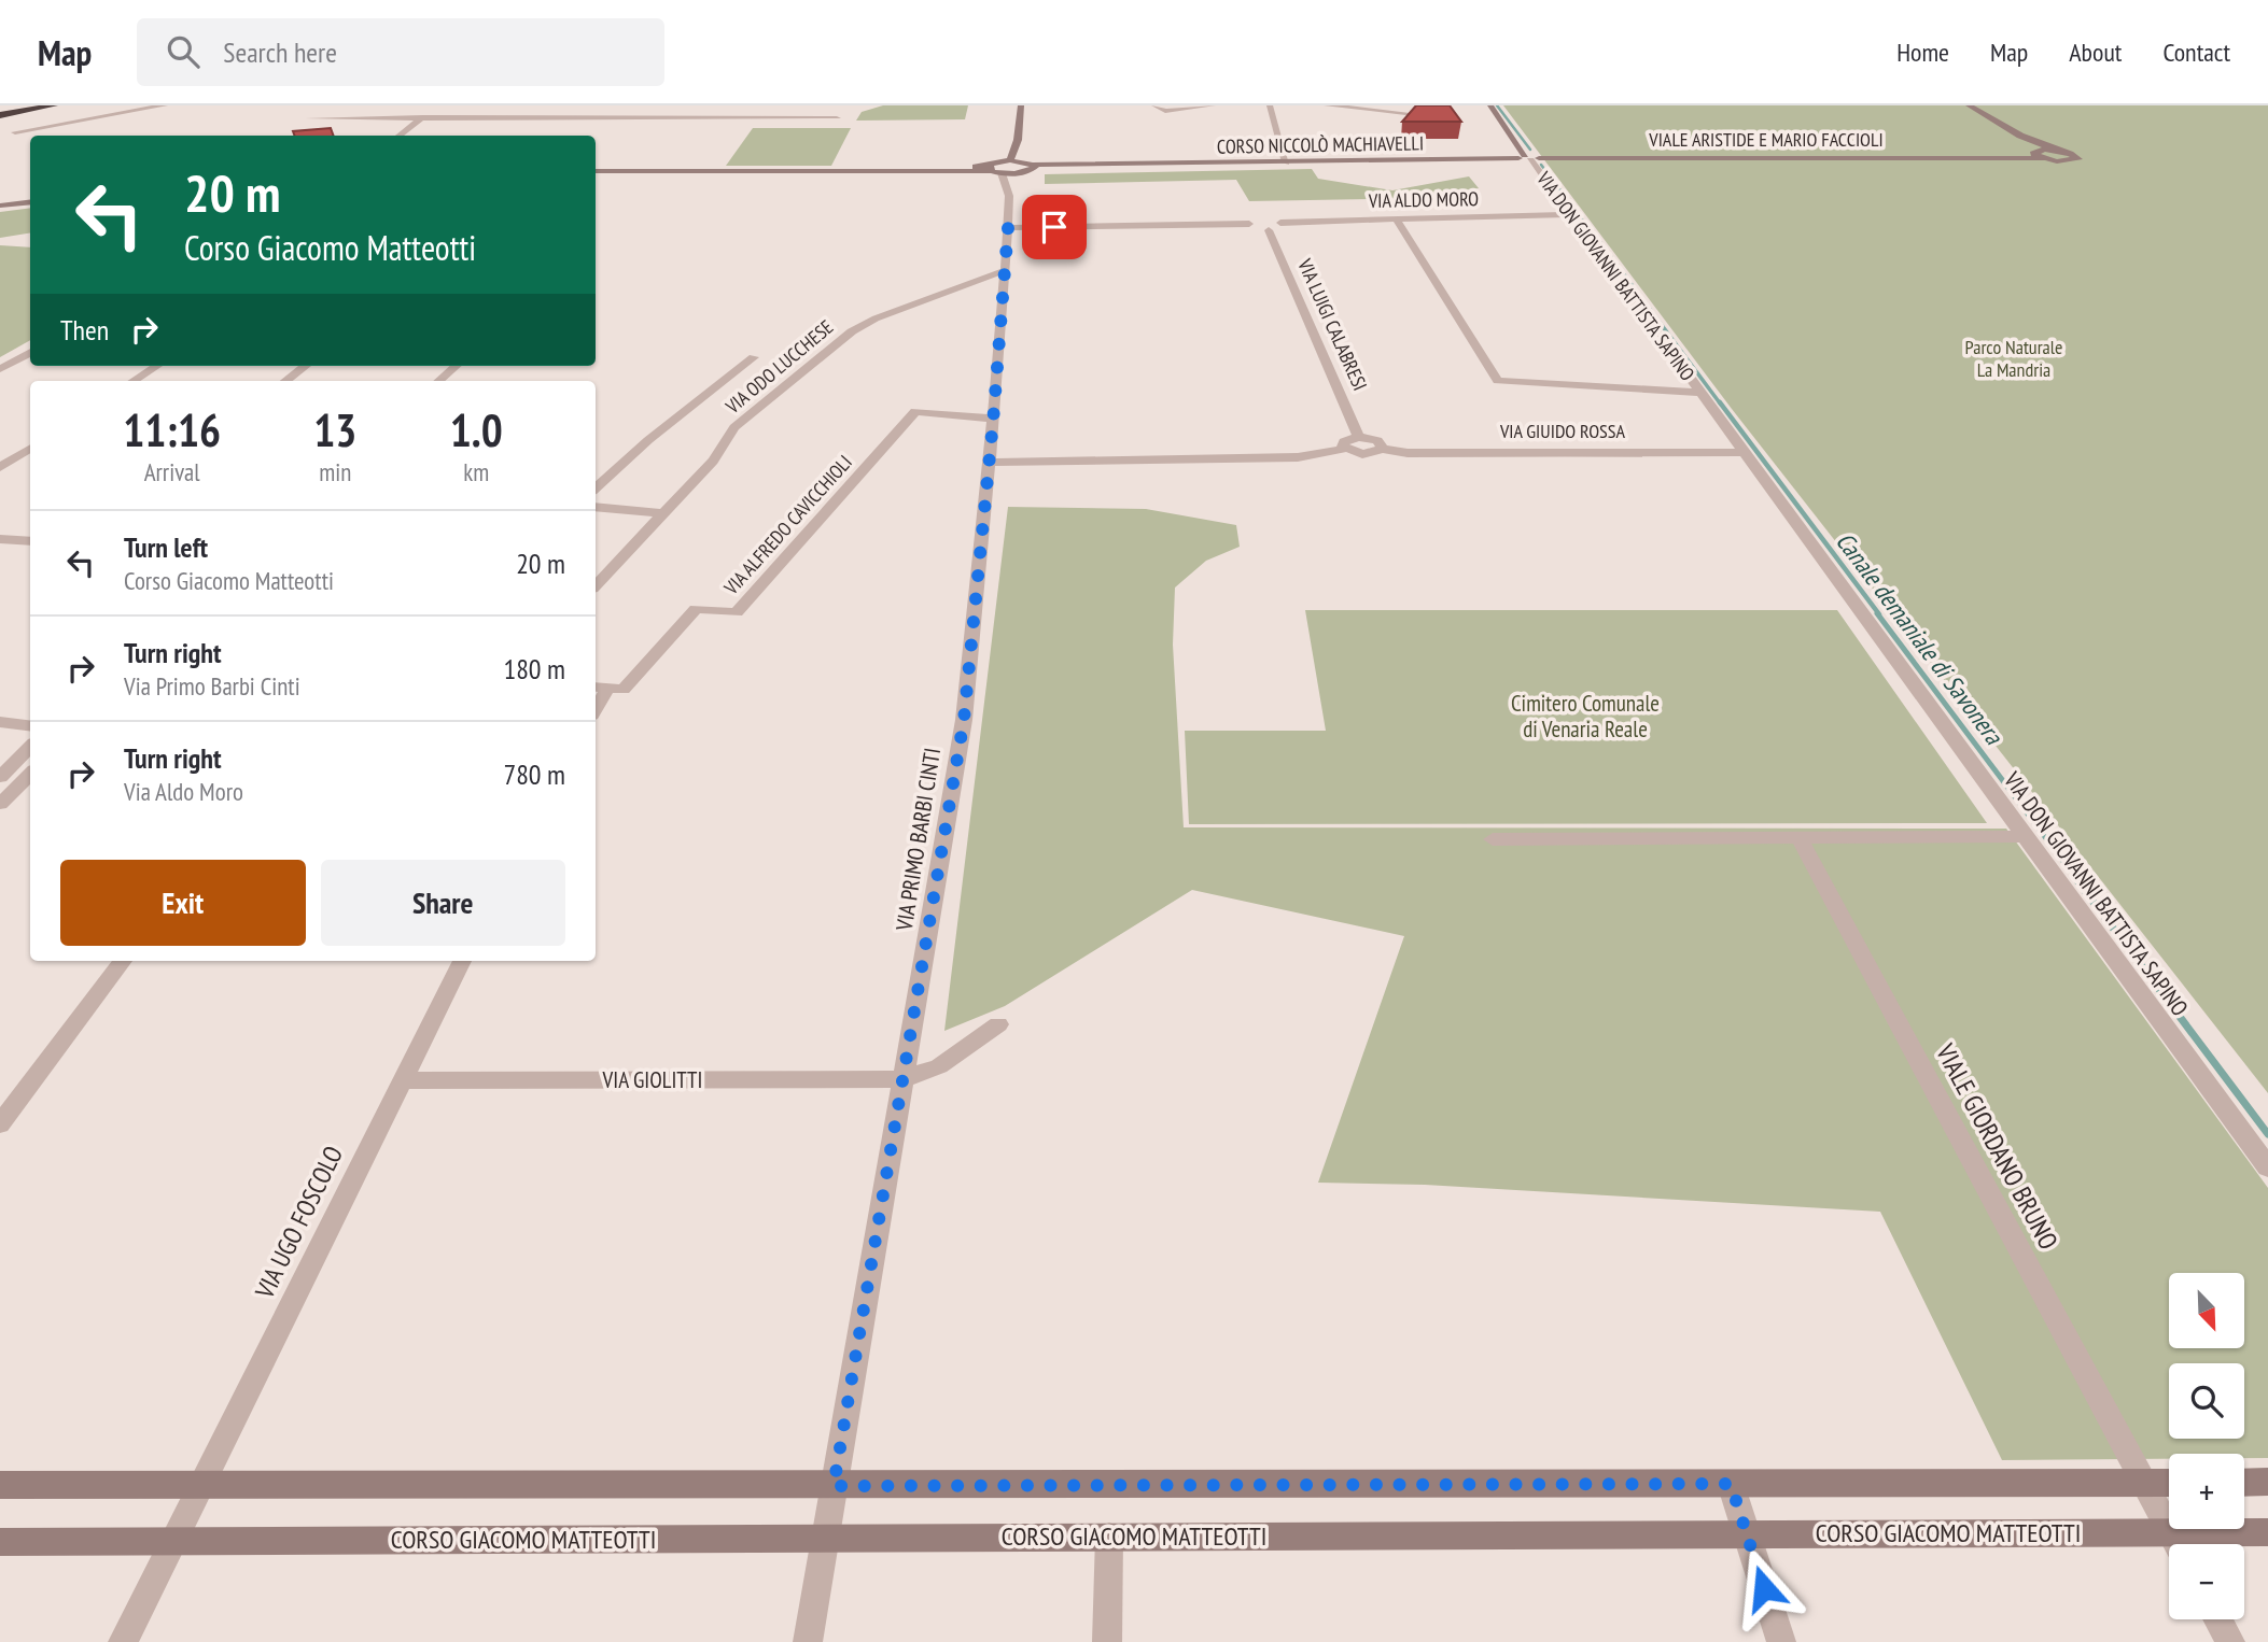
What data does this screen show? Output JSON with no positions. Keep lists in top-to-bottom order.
{
  "streets": {
    "street": [
      "VIALE ARISTIDE E MARIO FACCIOLI",
      "CORSO NICCOLÒ MACHIAVELLI",
      "VIA ALDO MORO",
      "VIA DON GIOVANNI BATTISTA SAPINO",
      "VIA LUIGI CALABRESI",
      "VIA ODO LUCCHESE",
      "VIA GIUIDO ROSSA",
      "VIA ALFREDO CAVICCHIOLI",
      "VIA PRIMO BARBI CINTI",
      "VIA GIOLITTI",
      "VIALE GIORDANO BRUNO",
      "VIA UGO FOSCOLO",
      "CORSO GIACOMO MATTEOTTI"
    ]
  },
  "crossings": [
    ["VIALE ARISTIDE E MARIO FACCIOLI", "CORSO NICCOLÒ MACHIAVELLI"],
    ["VIALE ARISTIDE E MARIO FACCIOLI", "VIA DON GIOVANNI BATTISTA SAPINO"],
    ["CORSO NICCOLÒ MACHIAVELLI", "VIA DON GIOVANNI BATTISTA SAPINO"],
    ["VIA ALDO MORO", "VIA DON GIOVANNI BATTISTA SAPINO"],
    ["VIA DON GIOVANNI BATTISTA SAPINO", "VIA GIUIDO ROSSA"],
    ["VIA ODO LUCCHESE", "VIA PRIMO BARBI CINTI"],
    ["VIA ALFREDO CAVICCHIOLI", "VIA PRIMO BARBI CINTI"],
    ["VIA PRIMO BARBI CINTI", "VIA GIOLITTI"],
    ["VIA PRIMO BARBI CINTI", "CORSO GIACOMO MATTEOTTI"],
    ["VIA GIOLITTI", "VIA UGO FOSCOLO"],
    ["VIA UGO FOSCOLO", "CORSO GIACOMO MATTEOTTI"]
  ],
  "water": ["Canale demaniale di Savonera"],
  "parks": ["Parco Naturale La Mandria", "Cimitero Comunale di Venaria Reale"],
  "north": "bottom right",
  "page": {
    "header": "Map",
    "search": "Search here",
    "nav": [
      "Home",
      "Map",
      "About",
      "Contact"
    ],
    "turn": ["20 m", "Corso Giacomo Matteotti"],
    "then": "Then",
    "eta": [
      "11:16",
      "Arrival",
      "13",
      "min",
      "1.0",
      "km"
    ],
    "list": [
      {
        "name": "Turn left",
        "note": "Corso Giacomo Matteotti",
        "value": "20 m"
      },
      {
        "name": "Turn right",
        "note": "Via Primo Barbi Cinti",
        "value": "180 m"
      },
      {
        "name": "Turn right",
        "note": "Via Aldo Moro",
        "value": "780 m"
      }
    ],
    "buttons": ["Exit", "Share"],
    "map_buttons": ["+", "−"]
  }
}
